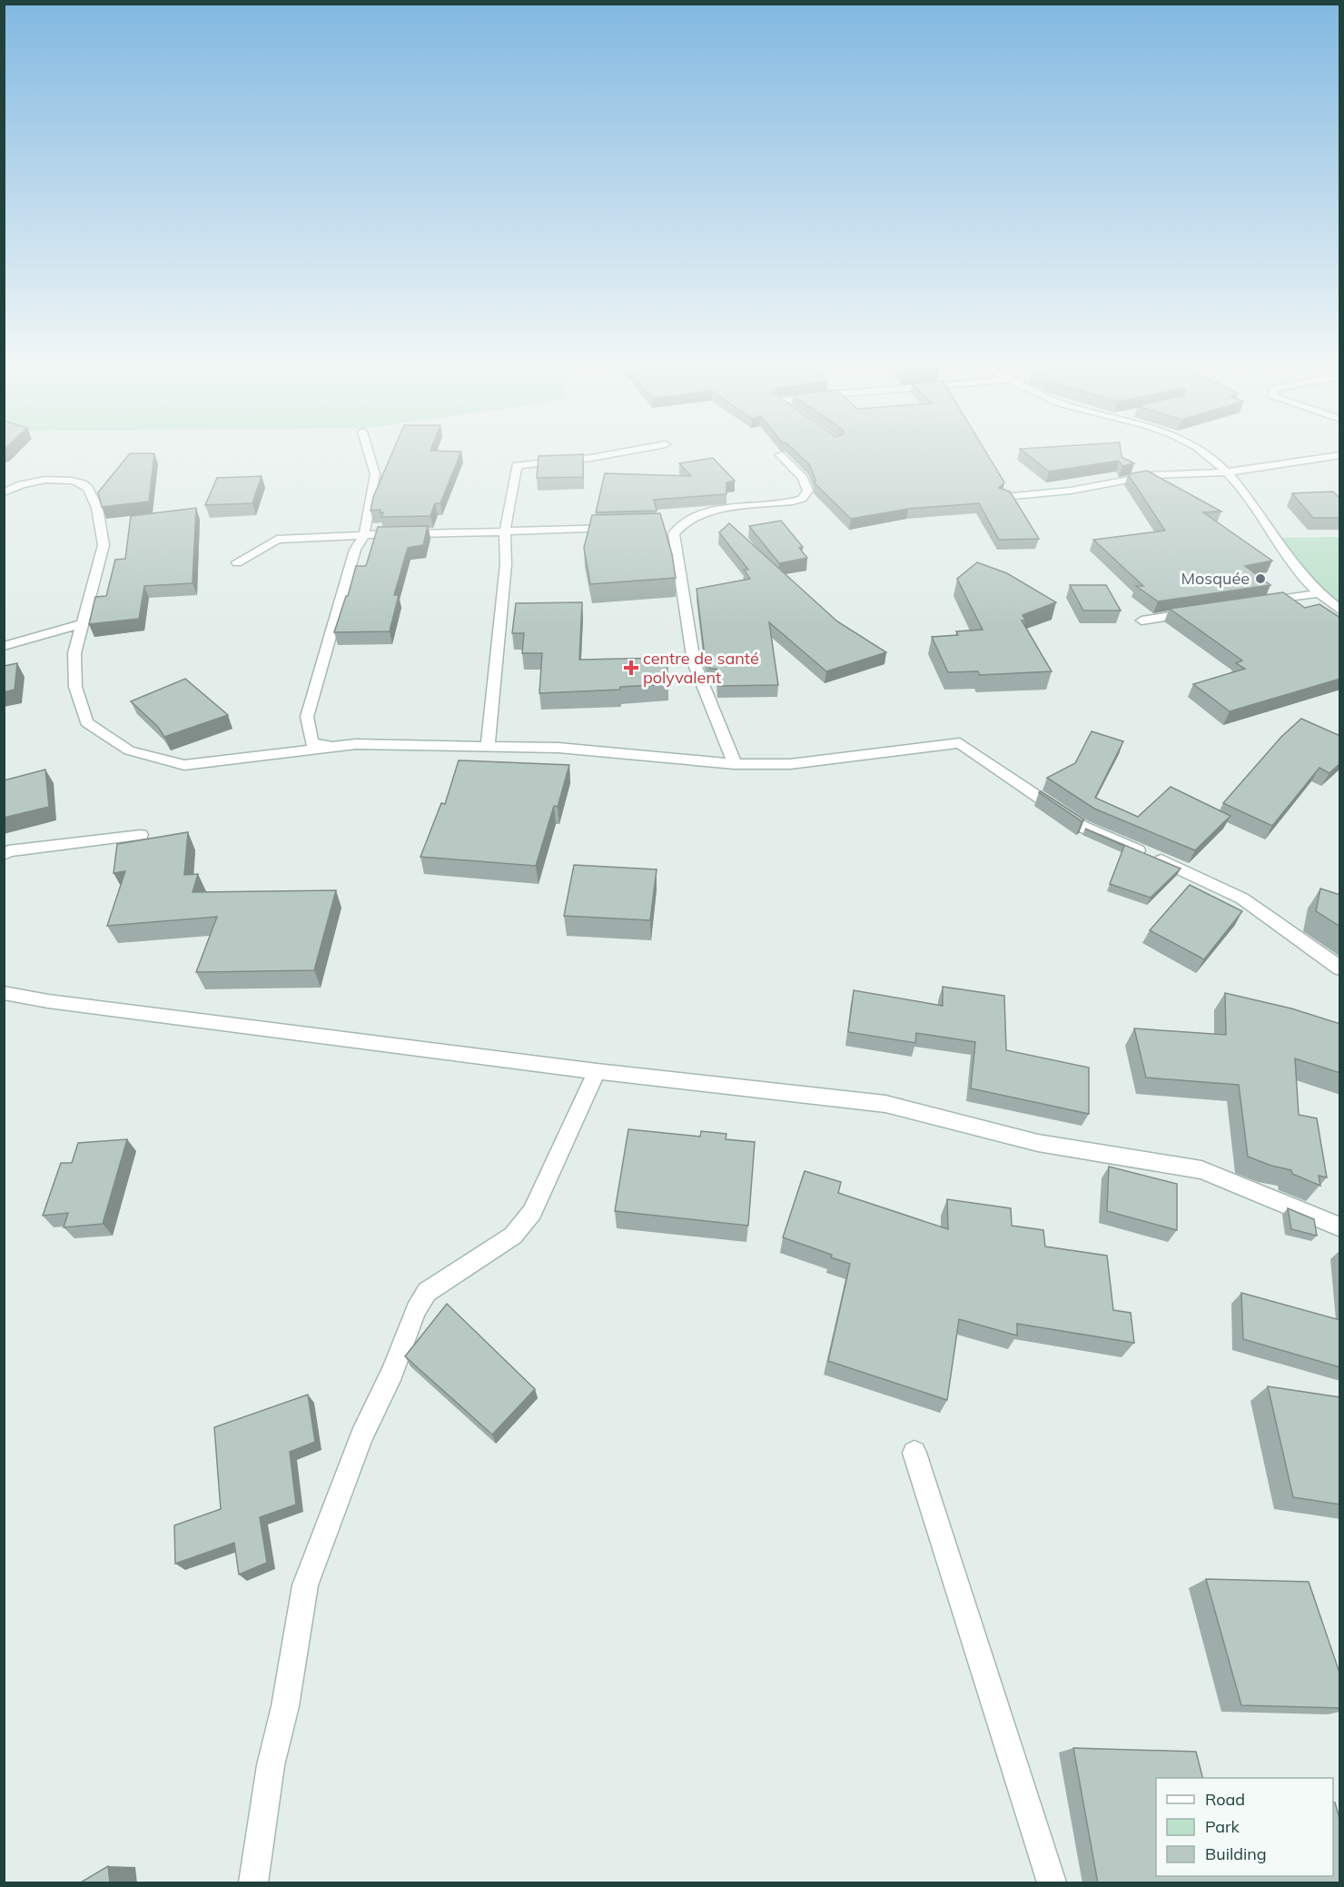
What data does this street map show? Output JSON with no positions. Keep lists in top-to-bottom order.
{
  "places": {
    "other": ["Mosquée"],
    "health": ["centre de santé polyvalent"]
  },
  "legend": ["Road", "Park", "Building"]
}
